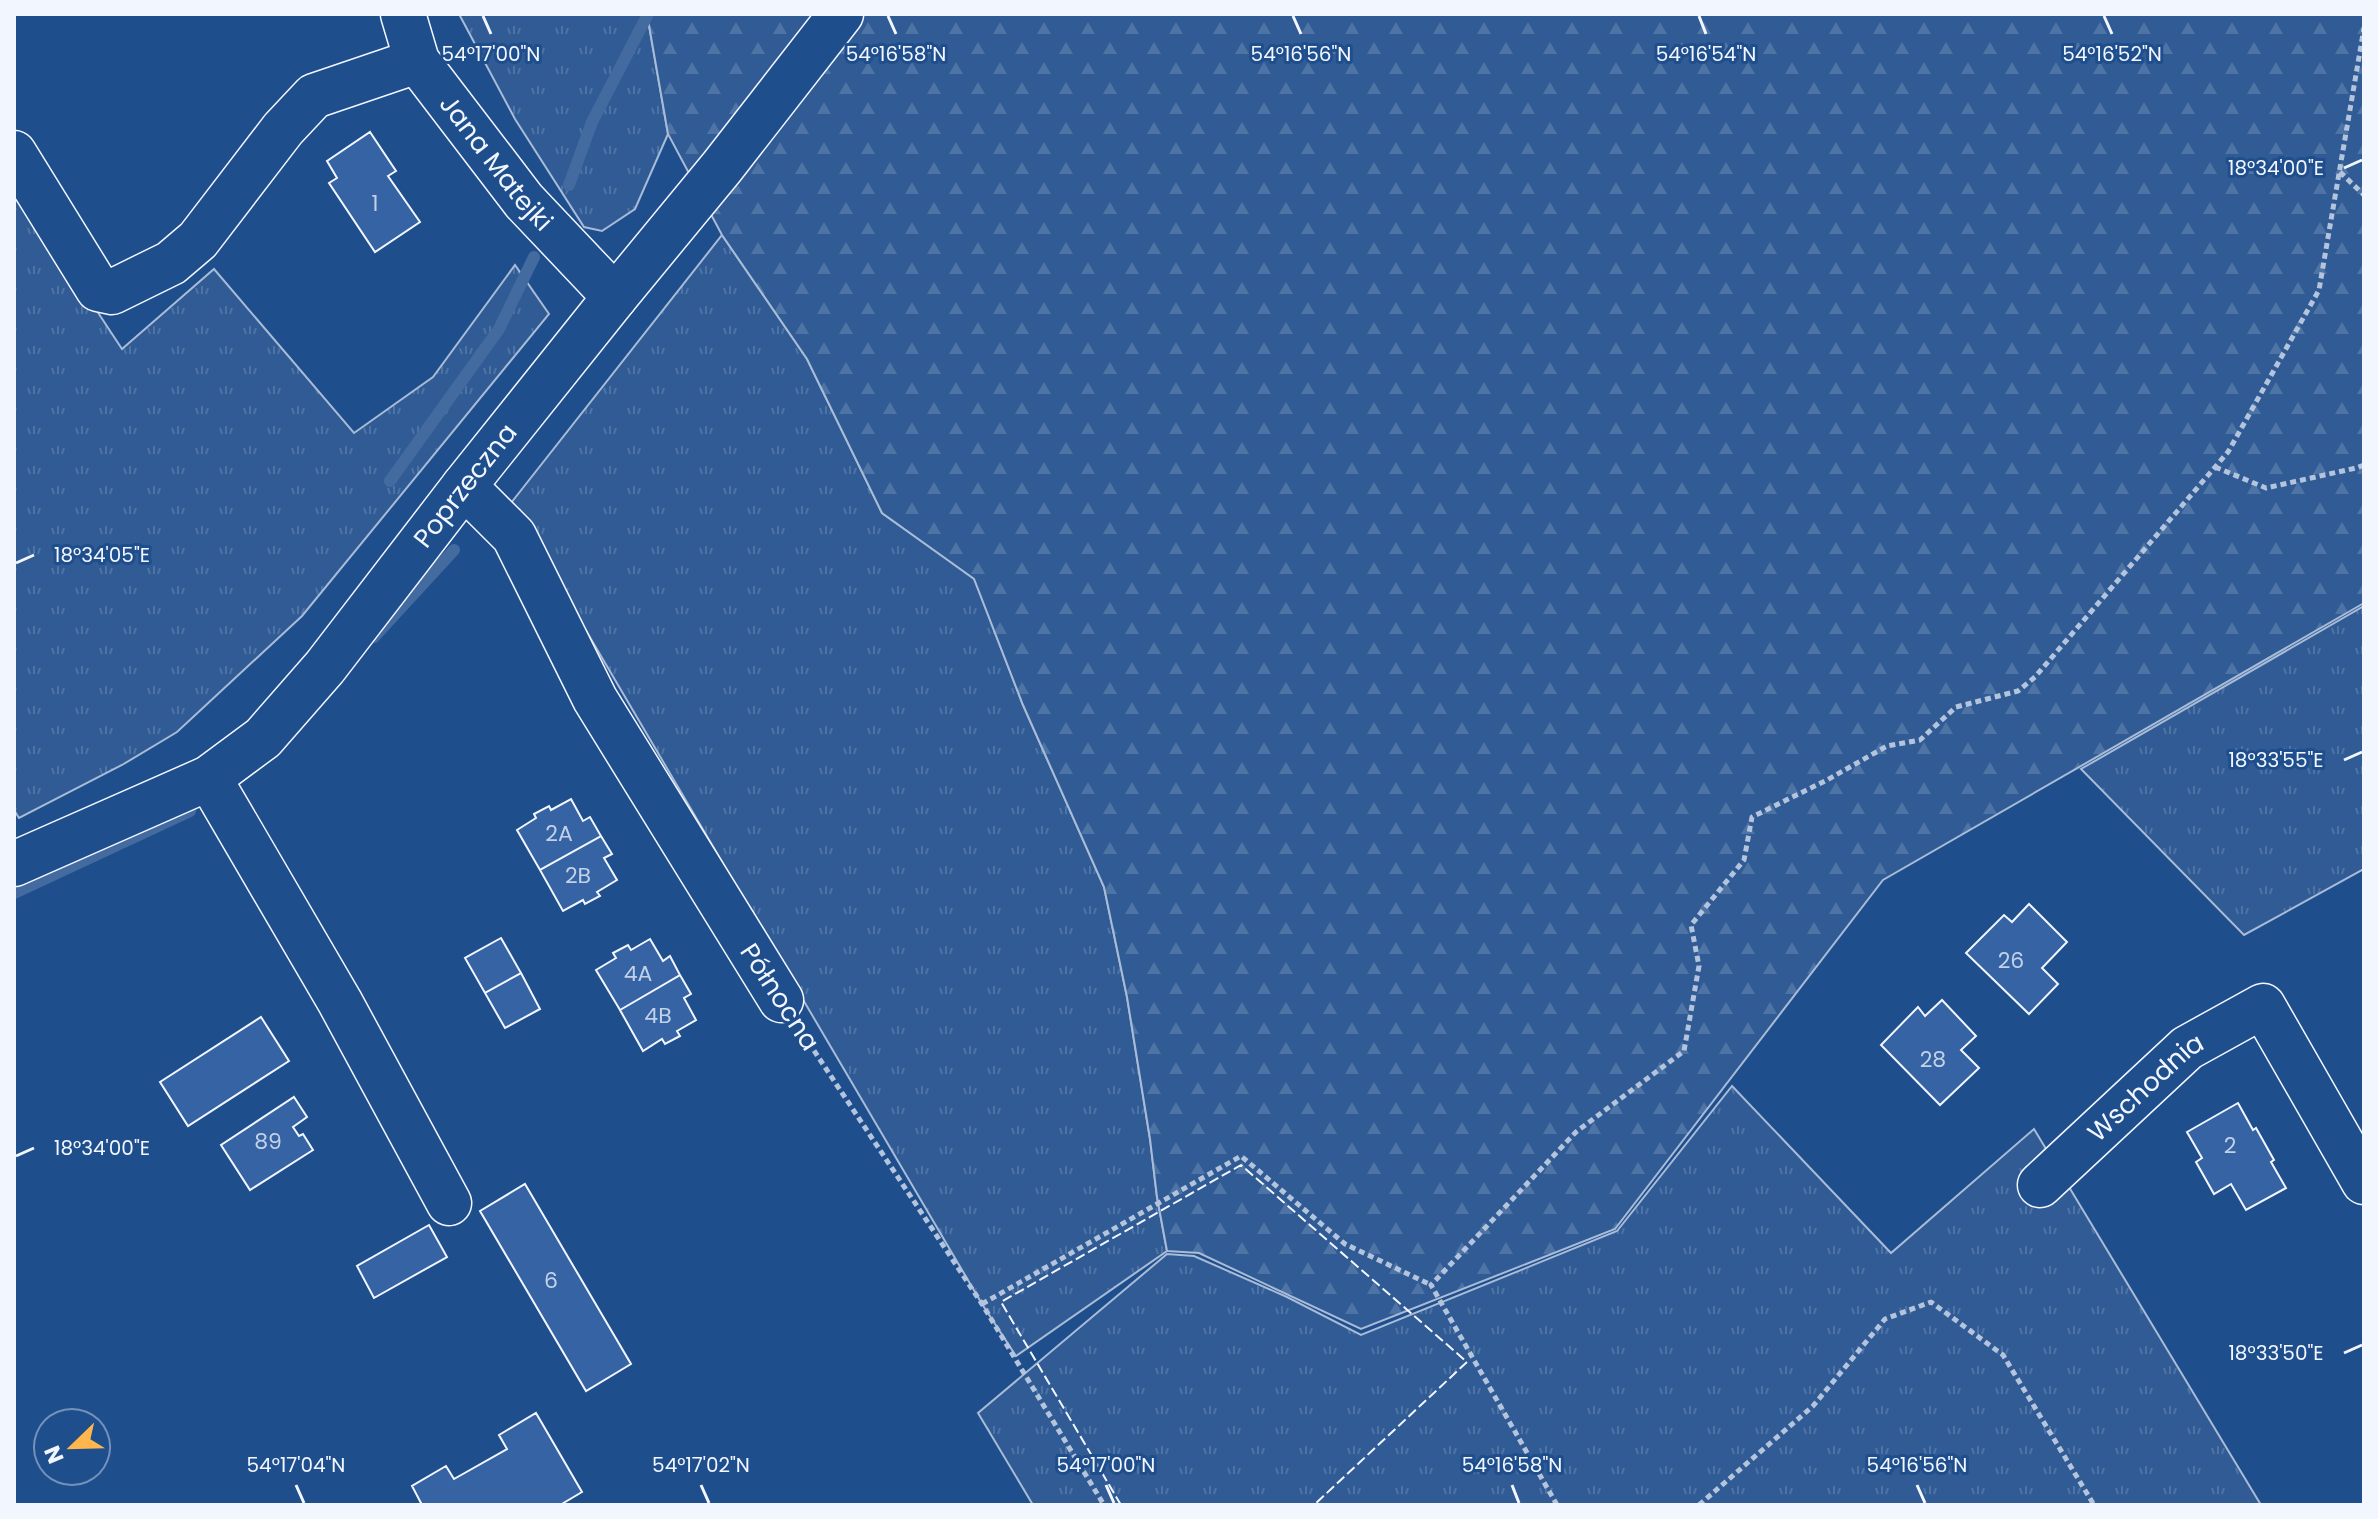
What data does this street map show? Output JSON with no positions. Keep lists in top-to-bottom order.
{
  "streets": {
    "street": [
      "Jana Matejki",
      "Poprzeczna",
      "Północna",
      "Wschodnia"
    ]
  },
  "crossings": [
    ["Jana Matejki", "Poprzeczna"],
    ["Poprzeczna", "Północna"]
  ],
  "house_numbers": [
    "1",
    "2A",
    "2B",
    "26",
    "4A",
    "4B",
    "28",
    "89",
    "2",
    "6"
  ],
  "north": "bottom left",
  "coordinates": [
    "54°17'00\"N",
    "54°16'58\"N",
    "54°16'56\"N",
    "54°16'54\"N",
    "54°16'52\"N",
    "18°34'00\"E",
    "18°34'05\"E",
    "18°33'55\"E",
    "18°33'50\"E",
    "54°17'04\"N",
    "54°17'02\"N"
  ]
}
